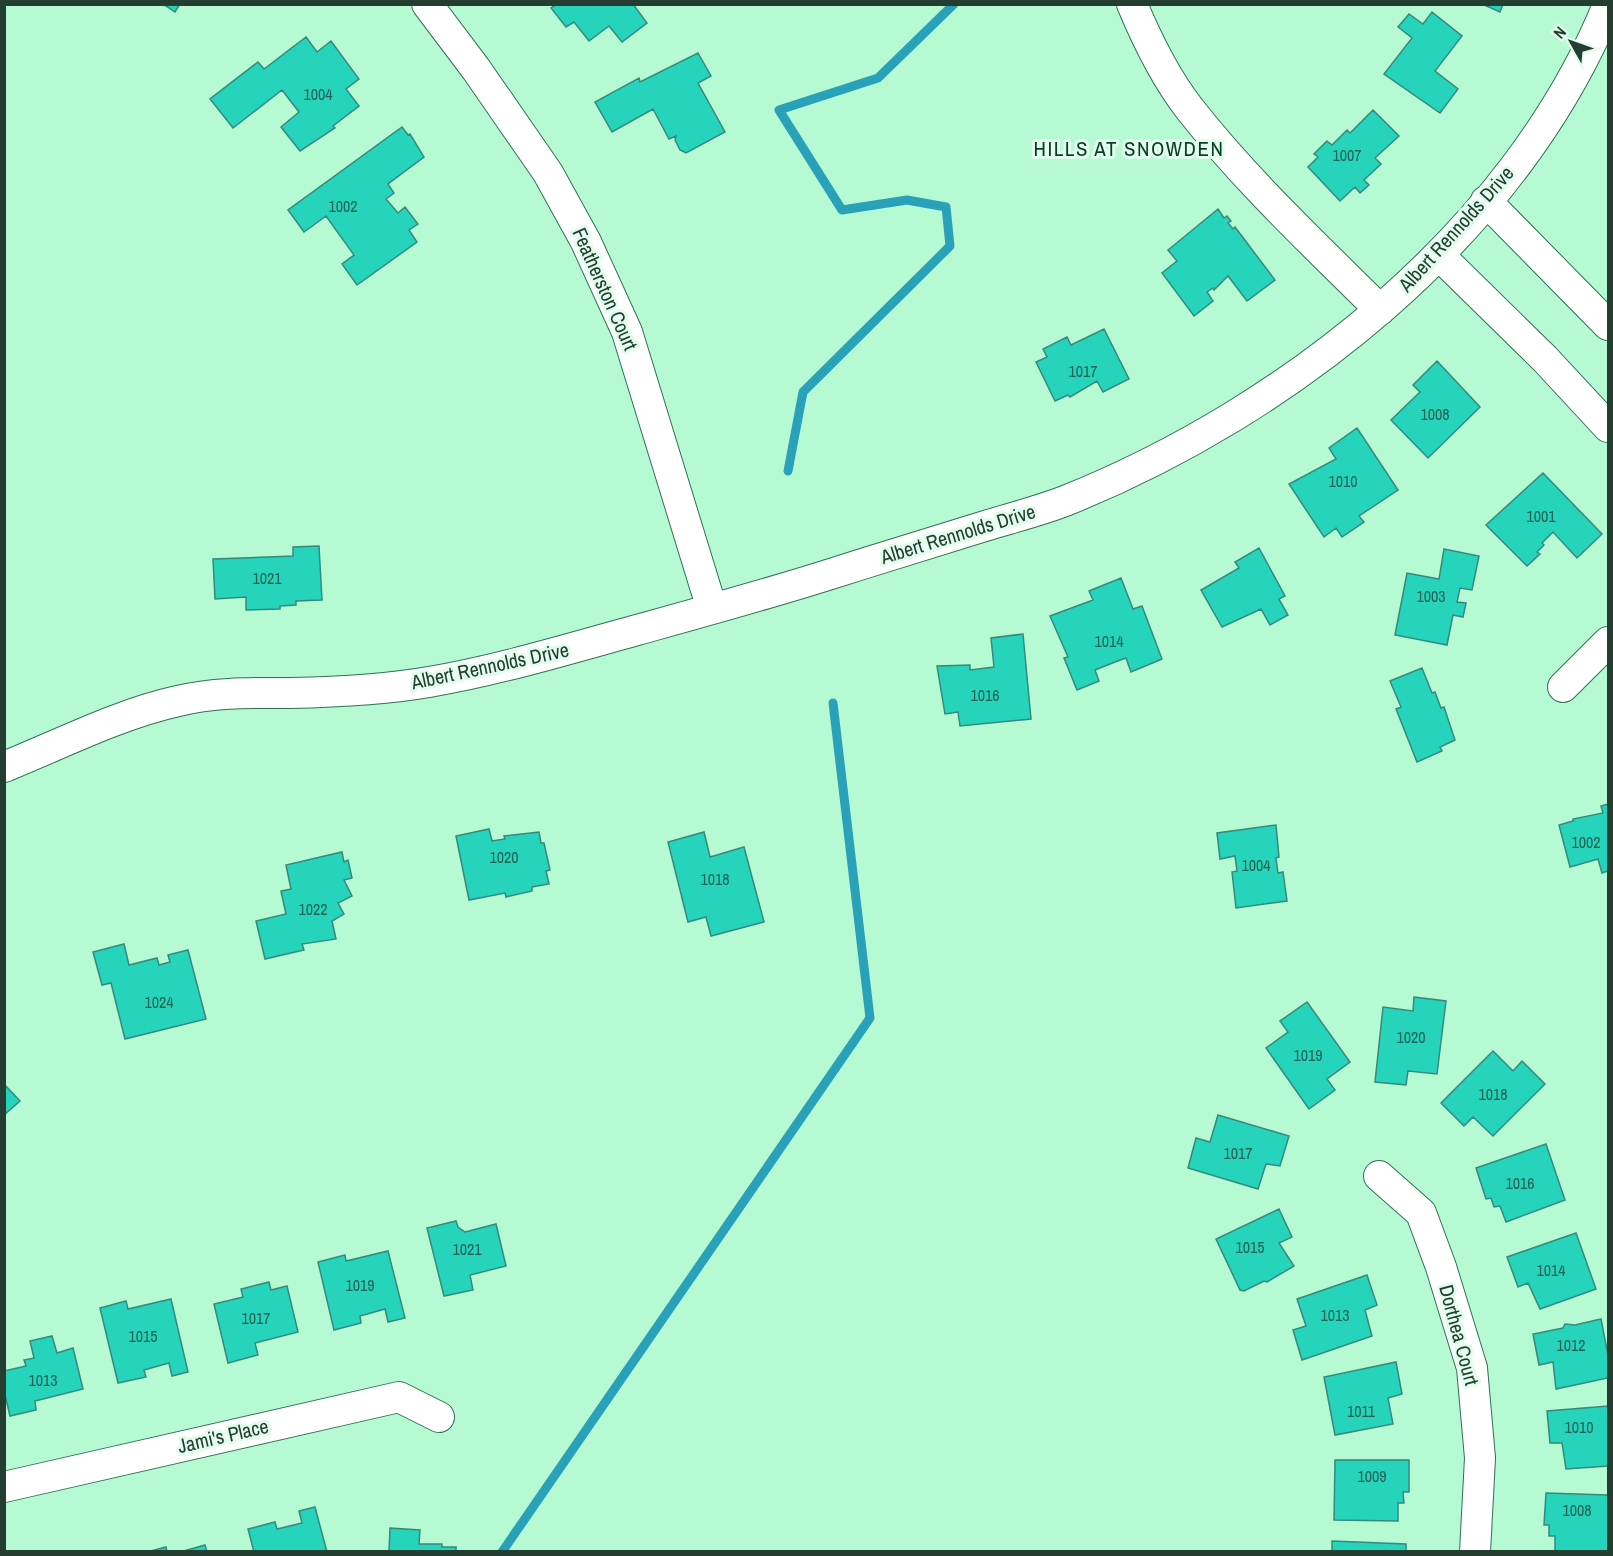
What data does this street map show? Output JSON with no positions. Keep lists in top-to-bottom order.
{
  "streets": {
    "street": [
      "Albert Rennolds Drive",
      "Featherston Court",
      "Dorthea Court",
      "Jami's Place"
    ]
  },
  "crossings": [
    ["Albert Rennolds Drive", "Featherston Court"]
  ],
  "districts": ["HILLS AT SNOWDEN"],
  "house_numbers": [
    "1004",
    "1007",
    "1002",
    "1017",
    "1008",
    "1010",
    "1001",
    "1021",
    "1003",
    "1014",
    "1016",
    "1002",
    "1020",
    "1004",
    "1018",
    "1022",
    "1024",
    "1020",
    "1019",
    "1018",
    "1017",
    "1016",
    "1015",
    "1021",
    "1014",
    "1019",
    "1013",
    "1017",
    "1015",
    "1012",
    "1013",
    "1011",
    "1010",
    "1009",
    "1008"
  ],
  "north": "top left"
}
